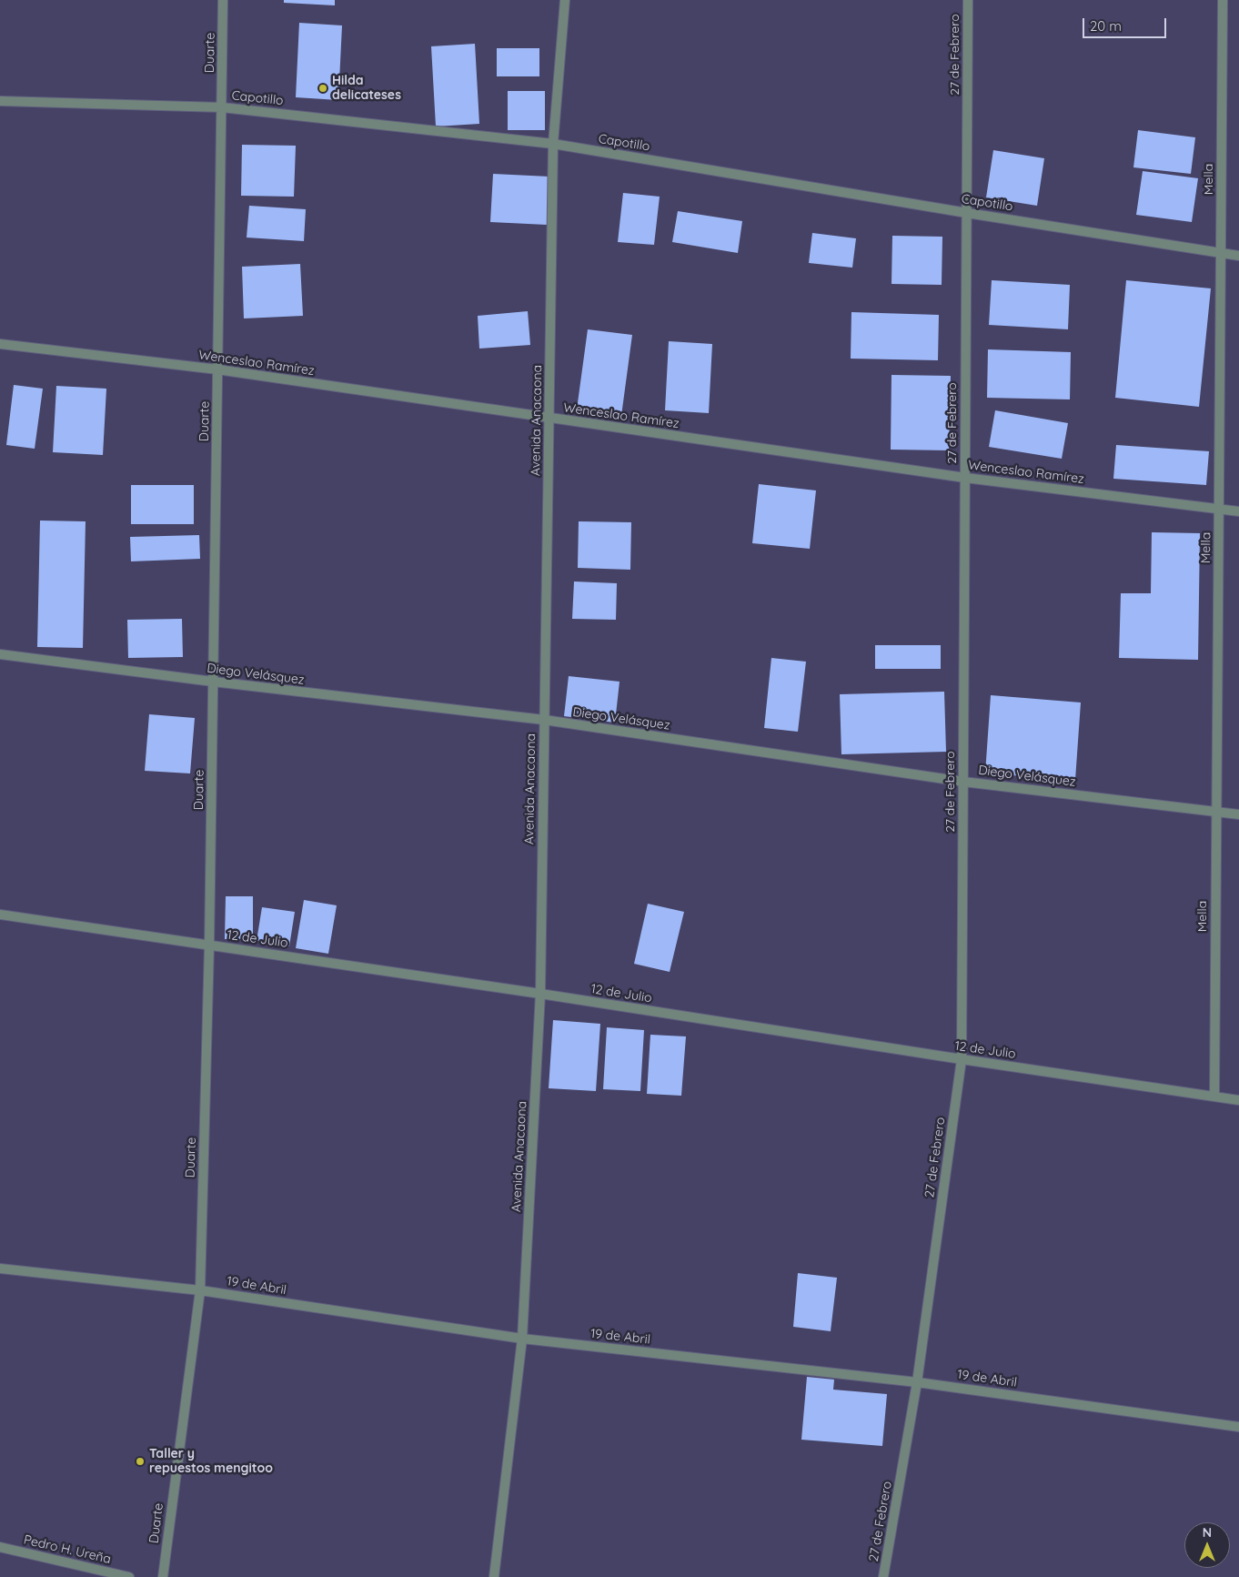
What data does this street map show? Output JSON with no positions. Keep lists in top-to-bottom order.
{
  "streets": {
    "street": [
      "Duarte",
      "27 de Febrero",
      "Capotillo",
      "Mella",
      "Wenceslao Ramírez",
      "Avenida Anacaona",
      "Diego Velásquez",
      "12 de Julio",
      "19 de Abril",
      "Pedro H. Ureña"
    ]
  },
  "crossings": [
    ["Duarte", "Capotillo"],
    ["Duarte", "Wenceslao Ramírez"],
    ["Duarte", "Diego Velásquez"],
    ["Duarte", "12 de Julio"],
    ["Duarte", "19 de Abril"],
    ["27 de Febrero", "Capotillo"],
    ["27 de Febrero", "Wenceslao Ramírez"],
    ["27 de Febrero", "Diego Velásquez"],
    ["27 de Febrero", "12 de Julio"],
    ["27 de Febrero", "19 de Abril"],
    ["Capotillo", "Mella"],
    ["Capotillo", "Avenida Anacaona"],
    ["Mella", "Wenceslao Ramírez"],
    ["Mella", "Diego Velásquez"],
    ["Mella", "12 de Julio"],
    ["Wenceslao Ramírez", "Avenida Anacaona"],
    ["Avenida Anacaona", "Diego Velásquez"],
    ["Avenida Anacaona", "12 de Julio"],
    ["Avenida Anacaona", "19 de Abril"]
  ],
  "places": ["Hilda delicateses", "Taller y repuestos mengitoo"],
  "scale_bar": "20 m",
  "north": "top"
}
